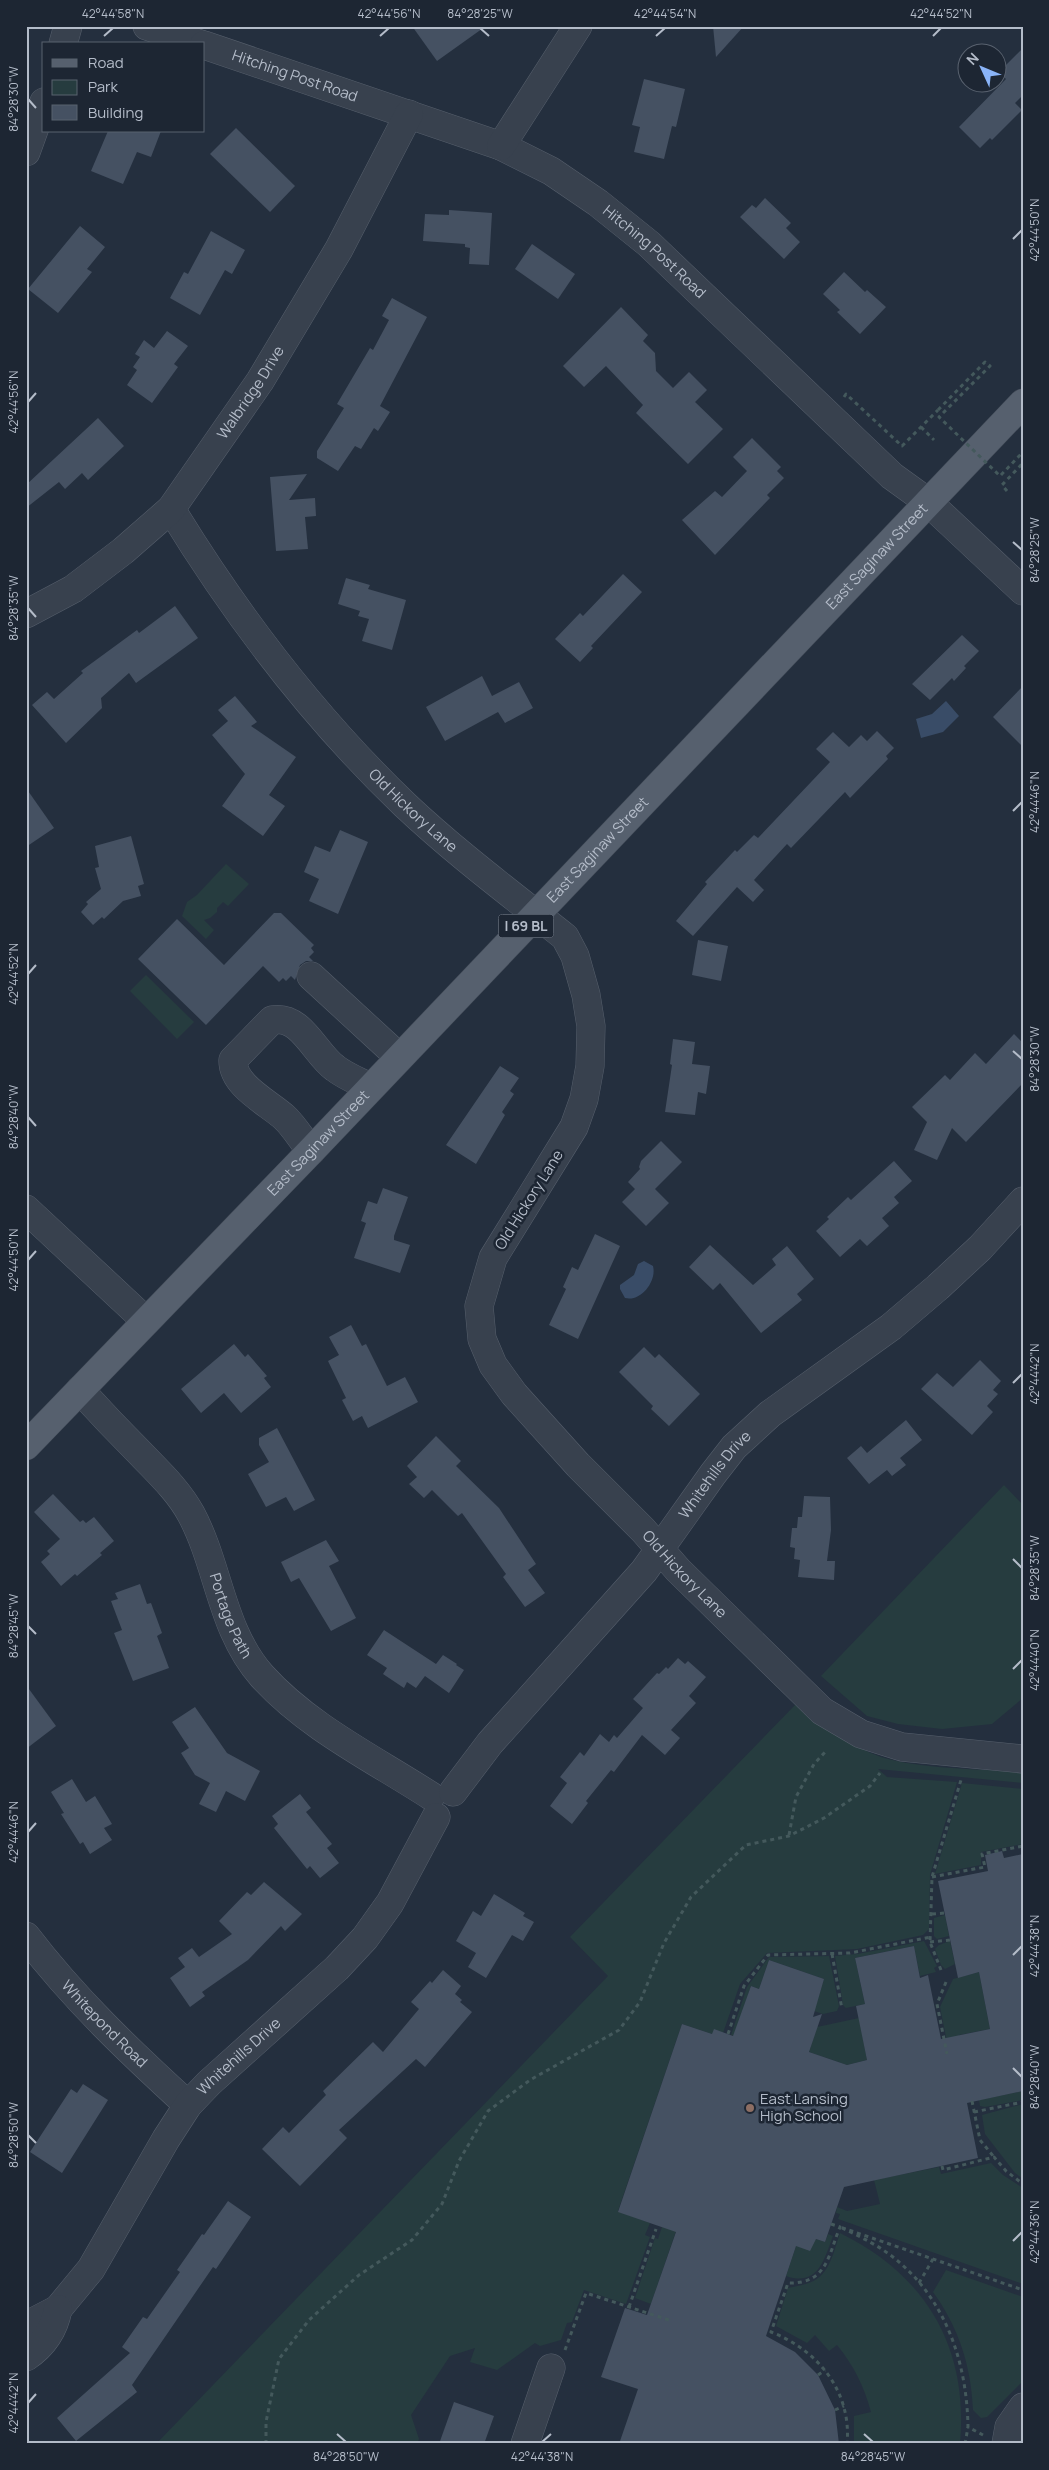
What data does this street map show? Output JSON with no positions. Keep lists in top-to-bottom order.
{
  "streets": {
    "main road": ["East Saginaw Street", "I 69 BL"],
    "street": [
      "Hitching Post Road",
      "Walbridge Drive",
      "Old Hickory Lane",
      "Whitehills Drive",
      "Portage Path",
      "Whitepond Road"
    ]
  },
  "crossings": [
    ["Hitching Post Road", "Walbridge Drive"],
    ["Hitching Post Road", "East Saginaw Street"],
    ["Walbridge Drive", "Old Hickory Lane"],
    ["East Saginaw Street", "Old Hickory Lane"],
    ["East Saginaw Street", "Portage Path"],
    ["Old Hickory Lane", "Whitehills Drive"],
    ["Whitehills Drive", "Portage Path"],
    ["Whitehills Drive", "Whitepond Road"]
  ],
  "places": ["East Lansing High School"],
  "legend": ["Road", "Park", "Building"],
  "north": "top left",
  "coordinates": [
    "42°44'58\"N",
    "42°44'56\"N",
    "84°28'25\"W",
    "42°44'54\"N",
    "42°44'52\"N",
    "84°28'30\"W",
    "42°44'50\"N",
    "84°28'35\"W",
    "42°44'46\"N",
    "84°28'40\"W",
    "42°44'42\"N",
    "84°28'45\"W",
    "42°44'40\"N",
    "42°44'38\"N",
    "84°28'50\"W",
    "42°44'36\"N"
  ]
}
